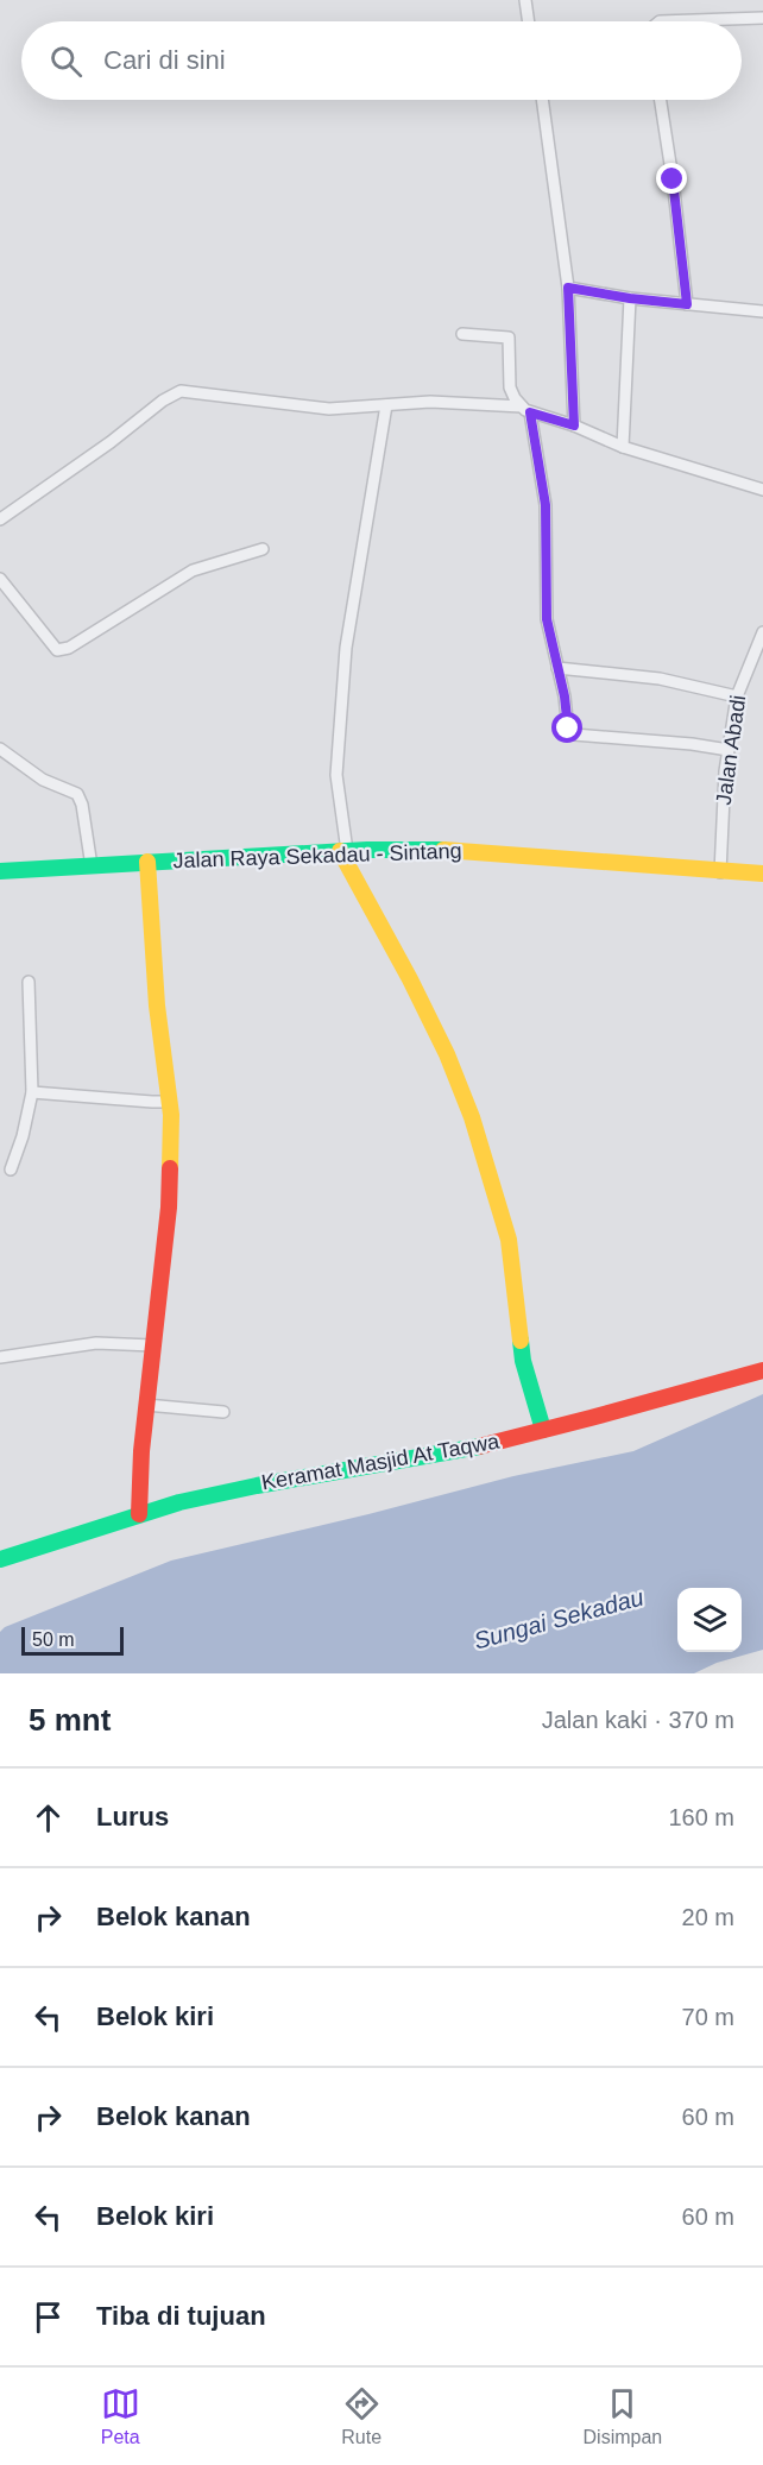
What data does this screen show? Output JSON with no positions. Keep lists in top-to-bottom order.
{
  "streets": {
    "main road": ["Jalan Raya Sekadau - Sintang", "Keramat Masjid At Taqwa"],
    "street": ["Jalan Abadi"]
  },
  "crossings": [
    ["Jalan Abadi", "Jalan Raya Sekadau - Sintang"]
  ],
  "water": ["Sungai Sekadau"],
  "scale_bar": "50 m",
  "page": {
    "search": "Cari di sini",
    "scale": "50 m",
    "heading": ["5 mnt", "Jalan kaki · 370 m"],
    "list": [
      ["Lurus", "160 m"],
      ["Belok kanan", "20 m"],
      ["Belok kiri", "70 m"],
      ["Belok kanan", "60 m"],
      ["Belok kiri", "60 m"],
      "Tiba di tujuan"
    ],
    "nav": ["Peta", "Rute", "Disimpan"]
  }
}
